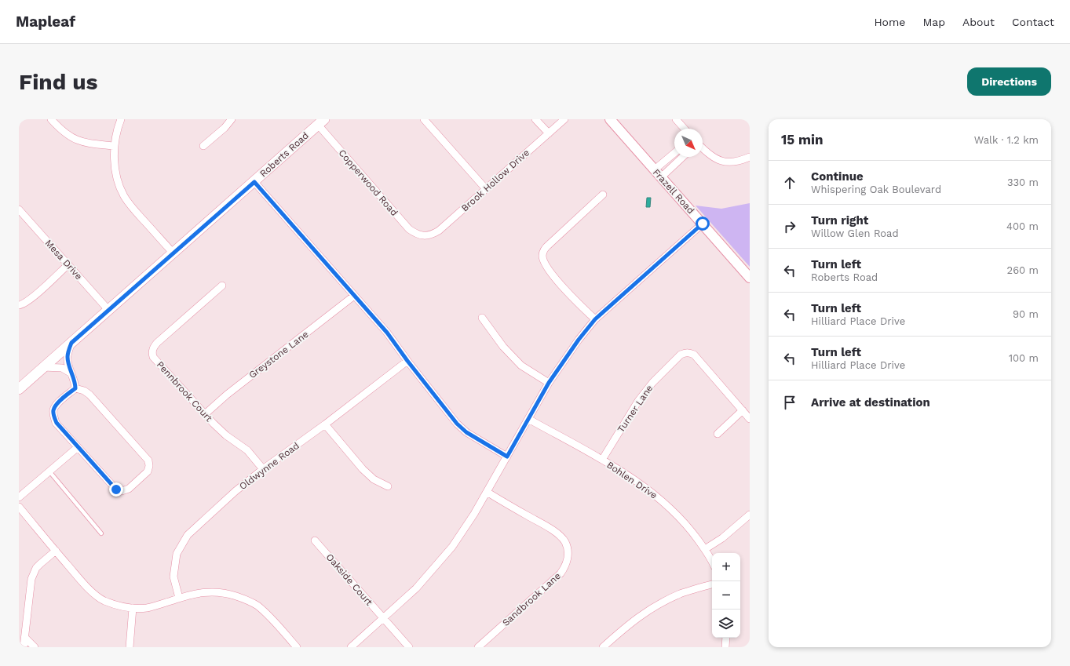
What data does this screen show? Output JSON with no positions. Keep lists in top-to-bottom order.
{
  "streets": {
    "main road": ["Roberts Road"],
    "street": [
      "Brook Hollow Drive",
      "Copperwood Road",
      "Frazell Road",
      "Mesa Drive",
      "Greystone Lane",
      "Pennbrook Court",
      "Turner Lane",
      "Oldwynne Road",
      "Bohlen Drive",
      "Oakside Court",
      "Sandbrook Lane"
    ]
  },
  "crossings": [
    ["Roberts Road", "Copperwood Road"],
    ["Roberts Road", "Mesa Drive"],
    ["Brook Hollow Drive", "Copperwood Road"],
    ["Greystone Lane", "Pennbrook Court"],
    ["Pennbrook Court", "Oldwynne Road"],
    ["Turner Lane", "Bohlen Drive"]
  ],
  "north": "bottom right",
  "page": {
    "header": "Mapleaf",
    "nav": [
      "Home",
      "Map",
      "About",
      "Contact"
    ],
    "buttons": "Directions",
    "title": "Find us",
    "heading": ["15 min", "Walk · 1.2 km"],
    "list": [
      ["Continue", "Whispering Oak Boulevard", "330 m"],
      ["Turn right", "Willow Glen Road", "400 m"],
      ["Turn left", "Roberts Road", "260 m"],
      ["Turn left", "Hilliard Place Drive", "90 m"],
      ["Turn left", "Hilliard Place Drive", "100 m"],
      "Arrive at destination"
    ],
    "map_buttons": ["+", "−"]
  }
}
